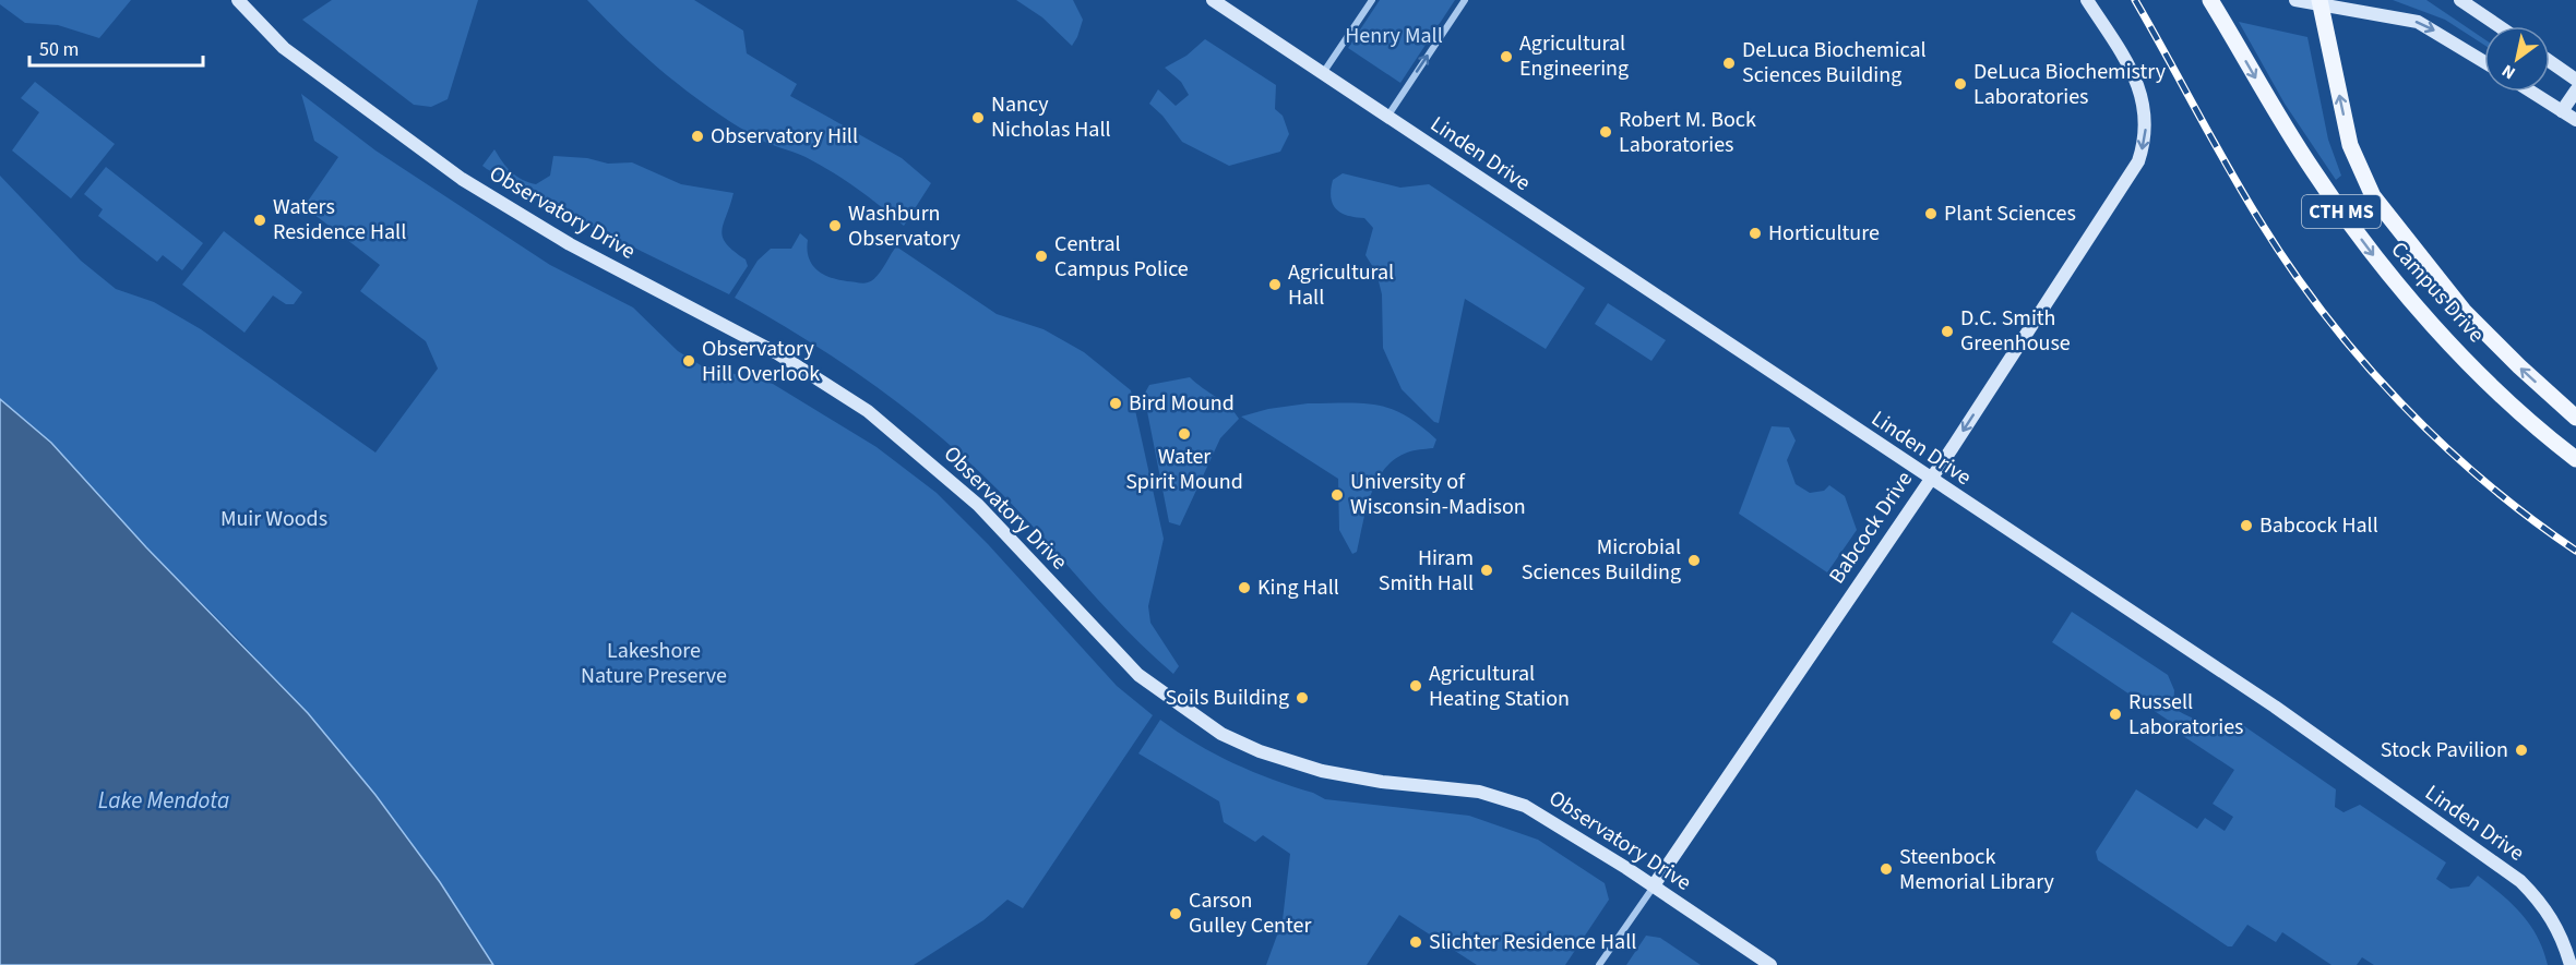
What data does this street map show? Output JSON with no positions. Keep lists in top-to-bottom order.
{
  "streets": {
    "main road": ["CTH MS", "Campus Drive"],
    "street": ["Linden Drive", "Observatory Drive", "Babcock Drive"]
  },
  "crossings": [
    ["Linden Drive", "Babcock Drive"],
    ["Observatory Drive", "Babcock Drive"]
  ],
  "one_way": ["Babcock Drive"],
  "water": ["Lake Mendota"],
  "parks": ["Henry Mall", "Muir Woods", "Lakeshore Nature Preserve"],
  "places": [
    "Agricultural Engineering",
    "DeLuca Biochemical Sciences Building",
    "DeLuca Biochemistry Laboratories",
    "Nancy Nicholas Hall",
    "Robert M. Bock Laboratories",
    "Observatory Hill",
    "Plant Sciences",
    "Waters Residence Hall",
    "Washburn Observatory",
    "Horticulture",
    "Central Campus Police",
    "Agricultural Hall",
    "D.C. Smith Greenhouse",
    "Observatory Hill Overlook",
    "Bird Mound",
    "Water Spirit Mound",
    "University of Wisconsin-Madison",
    "Babcock Hall",
    "Microbial Sciences Building",
    "Hiram Smith Hall",
    "King Hall",
    "Agricultural Heating Station",
    "Soils Building",
    "Russell Laboratories",
    "Stock Pavilion",
    "Steenbock Memorial Library",
    "Carson Gulley Center",
    "Slichter Residence Hall"
  ],
  "scale_bar": "50 m",
  "north": "bottom left"
}
